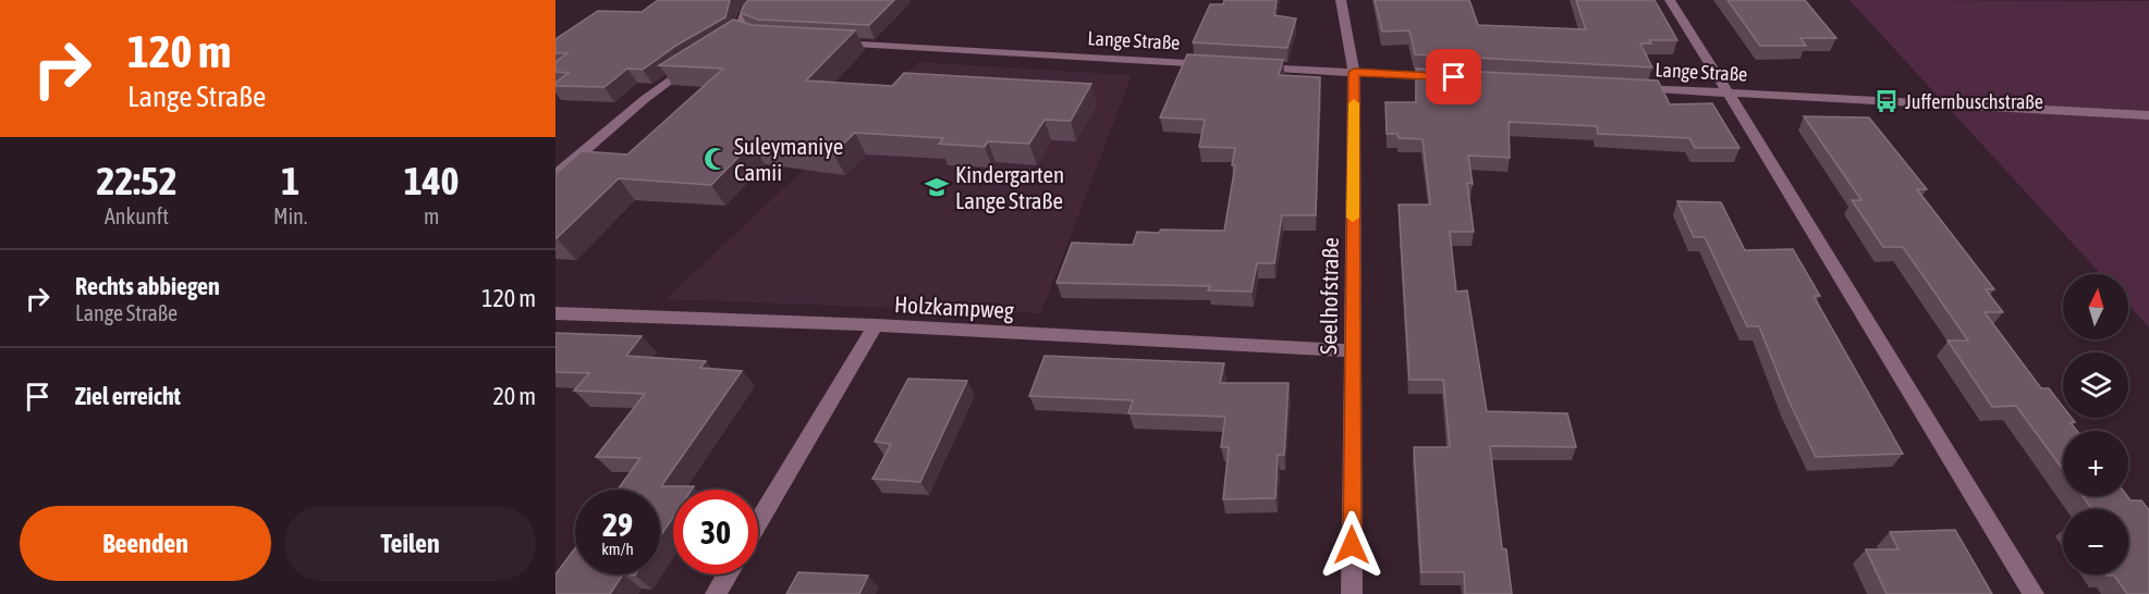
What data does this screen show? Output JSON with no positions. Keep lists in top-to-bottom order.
{
  "streets": {
    "street": ["Lange Straße", "Seelhofstraße", "Holzkampweg"]
  },
  "crossings": [
    ["Seelhofstraße", "Holzkampweg"]
  ],
  "places": {
    "bus stop": ["Juffernbuschstraße"],
    "mosque": ["Suleymaniye Camii"],
    "school or university": ["Kindergarten Lange Straße"]
  },
  "north": "top",
  "page": {
    "turn": ["120 m", "Lange Straße"],
    "eta": [
      "22:52",
      "Ankunft",
      "1",
      "Min.",
      "140",
      "m"
    ],
    "list": [
      {
        "name": "Rechts abbiegen",
        "note": "Lange Straße",
        "value": "120 m"
      },
      {
        "name": "Ziel erreicht",
        "value": "20 m"
      }
    ],
    "map_buttons": ["+", "−"],
    "speed": "29 km/h",
    "limit": "30",
    "buttons": ["Beenden", "Teilen"]
  }
}
